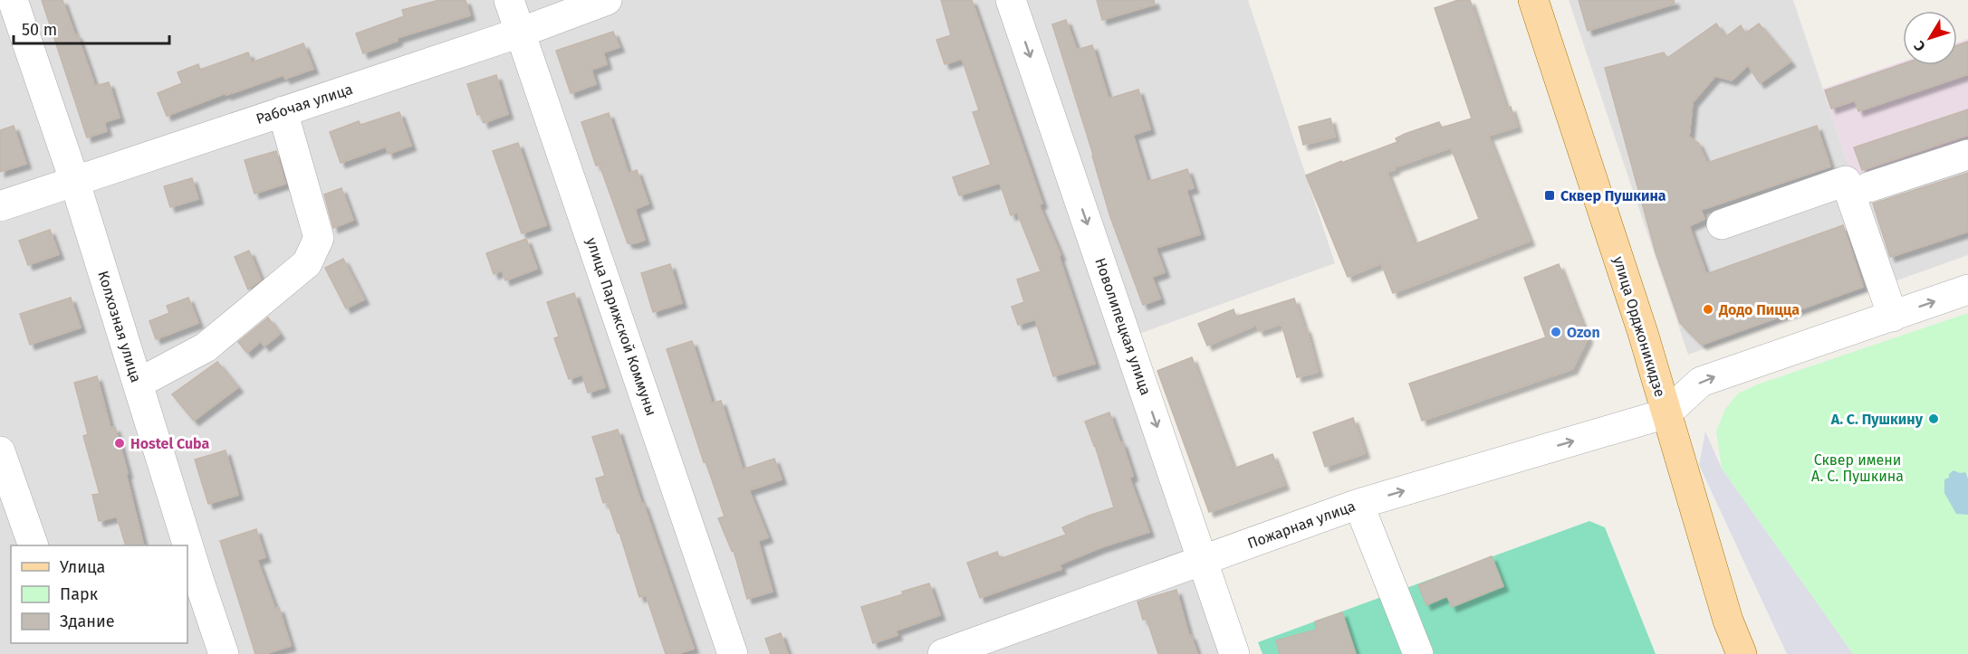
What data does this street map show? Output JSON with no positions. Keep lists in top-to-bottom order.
{
  "streets": {
    "main road": ["улица Орджоникидзе"],
    "street": [
      "Рабочая улица",
      "Колхозная улица",
      "улица Парижской Коммуны",
      "Новолипецкая улица",
      "Пожарная улица"
    ]
  },
  "crossings": [
    ["Рабочая улица", "Колхозная улица"],
    ["Рабочая улица", "улица Парижской Коммуны"],
    ["Новолипецкая улица", "Пожарная улица"],
    ["улица Орджоникидзе", "Пожарная улица"]
  ],
  "one_way": ["Новолипецкая улица", "Пожарная улица"],
  "parks": ["Сквер имени А. С. Пушкина"],
  "places": {
    "transit": ["Сквер Пушкина"],
    "other": [
      "Додо Пицца",
      "Ozon",
      "А. С. Пушкину",
      "Hostel Cuba"
    ]
  },
  "legend": ["Улица", "Парк", "Здание"],
  "scale_bar": "50 m",
  "north": "bottom left"
}
